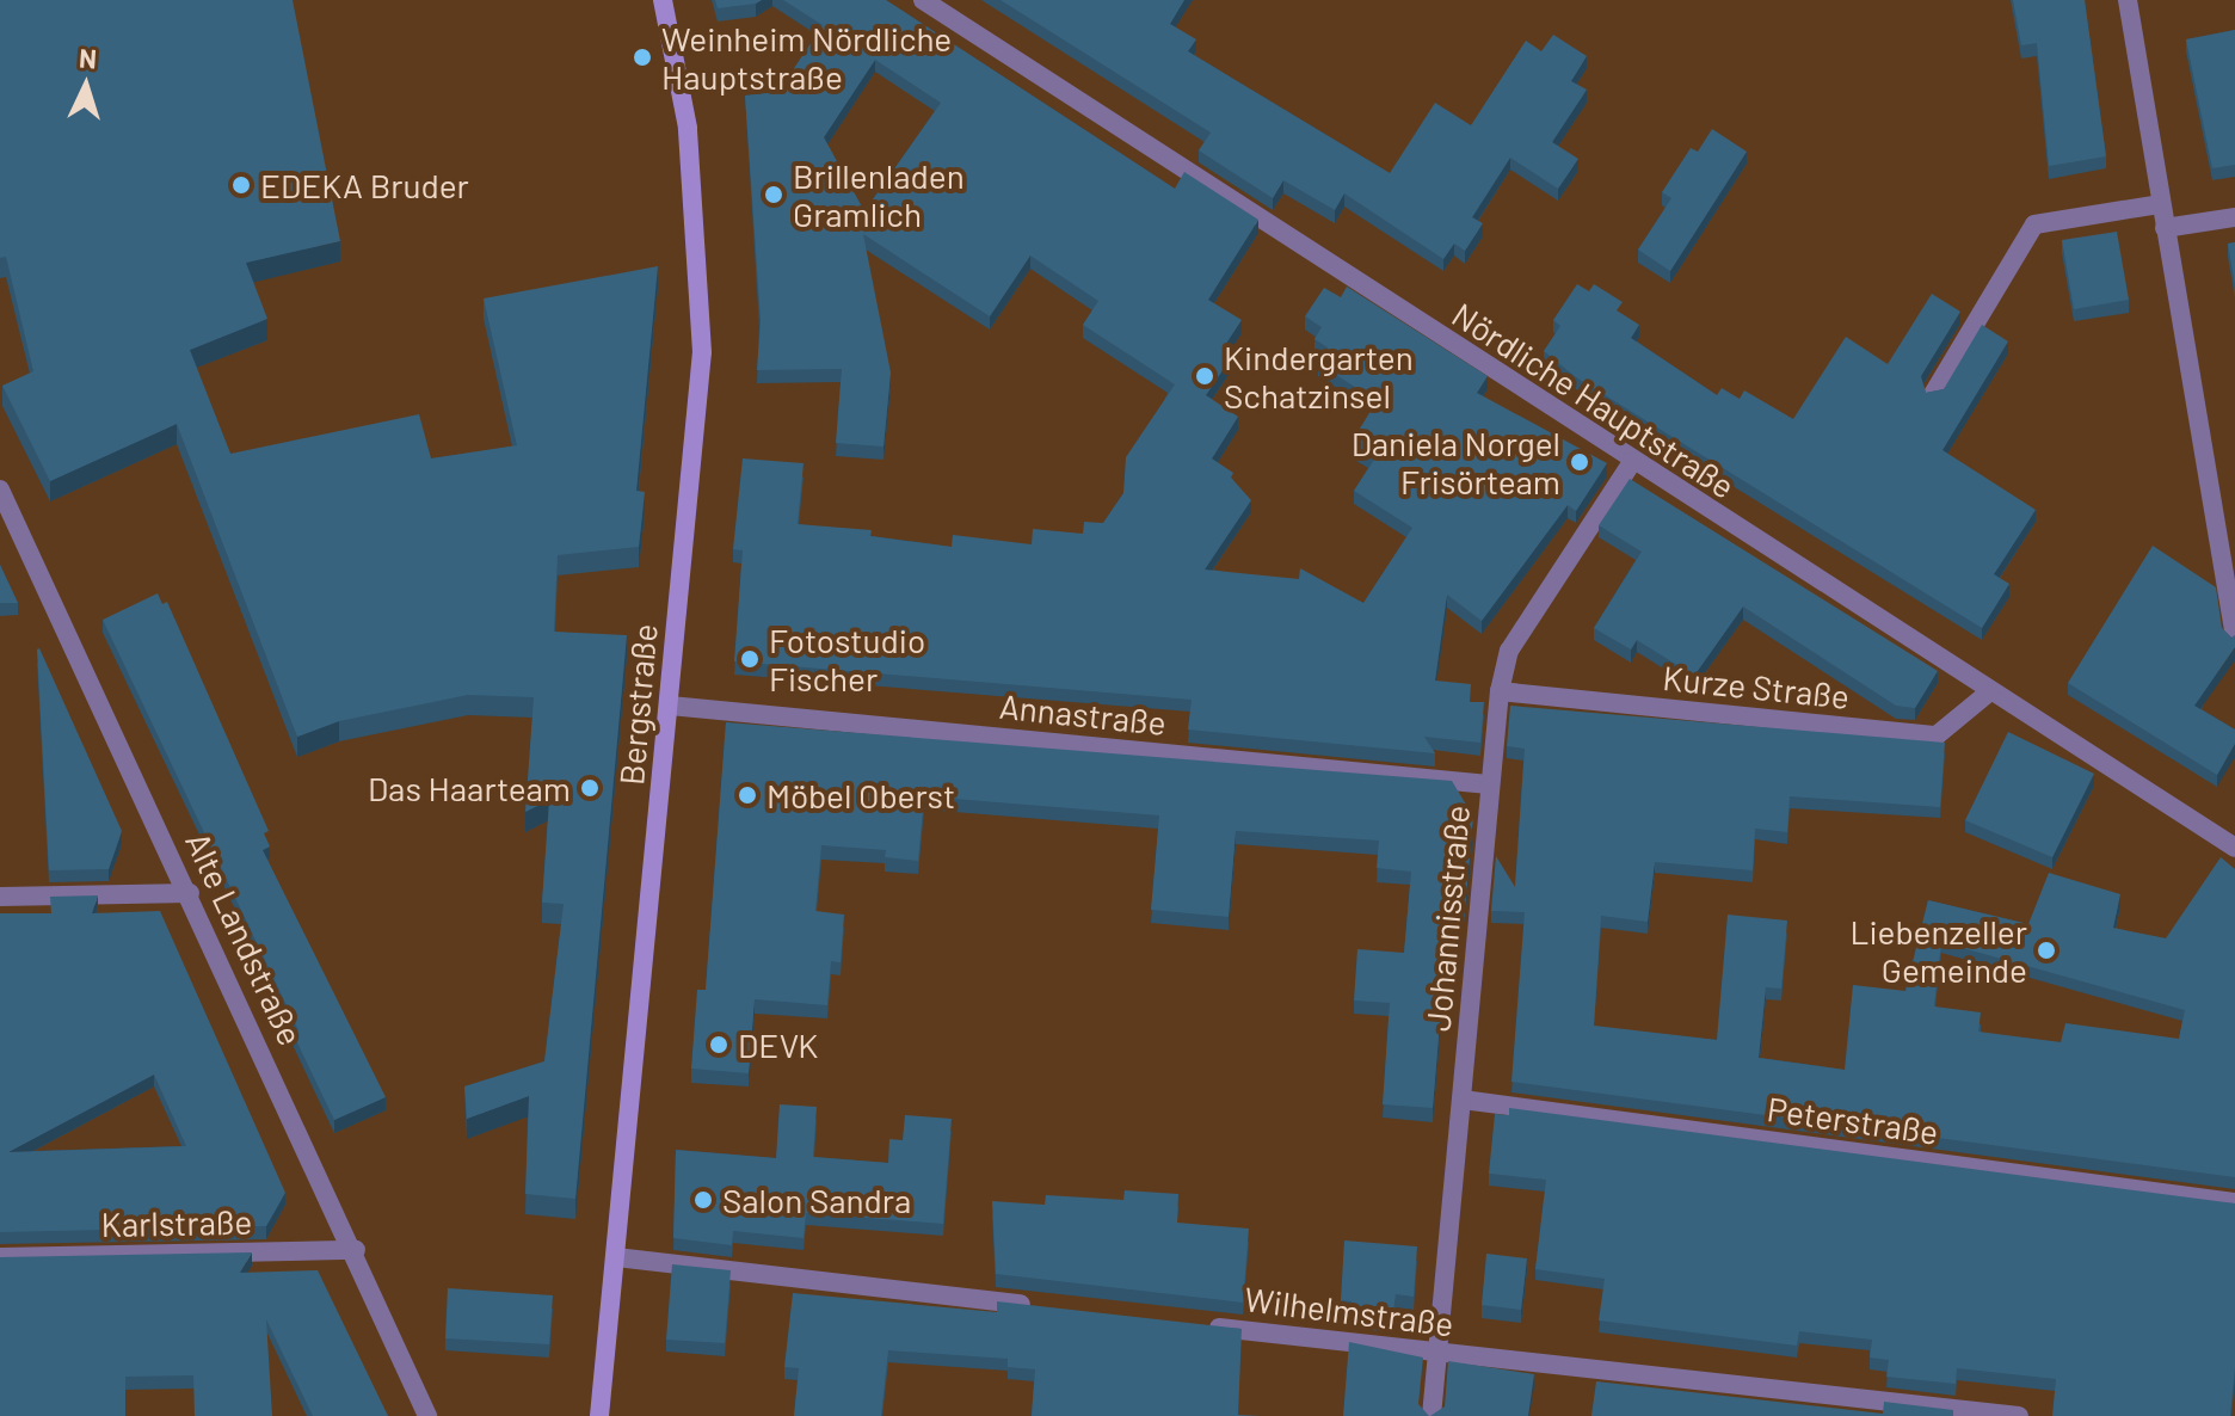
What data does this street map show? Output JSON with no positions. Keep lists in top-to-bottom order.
{
  "streets": {
    "main road": ["Bergstraße"],
    "street": [
      "Nördliche Hauptstraße",
      "Kurze Straße",
      "Annastraße",
      "Johannisstraße",
      "Alte Landstraße",
      "Peterstraße",
      "Karlstraße",
      "Wilhelmstraße"
    ]
  },
  "crossings": [
    ["Nördliche Hauptstraße", "Kurze Straße"],
    ["Nördliche Hauptstraße", "Johannisstraße"],
    ["Kurze Straße", "Johannisstraße"],
    ["Bergstraße", "Annastraße"],
    ["Annastraße", "Johannisstraße"],
    ["Johannisstraße", "Peterstraße"],
    ["Johannisstraße", "Wilhelmstraße"],
    ["Alte Landstraße", "Karlstraße"]
  ],
  "places": [
    "Weinheim Nördliche Hauptstraße",
    "EDEKA Bruder",
    "Brillenladen Gramlich",
    "Kindergarten Schatzinsel",
    "Daniela Norgel Frisörteam",
    "Fotostudio Fischer",
    "Das Haarteam",
    "Möbel Oberst",
    "Liebenzeller Gemeinde",
    "DEVK",
    "Salon Sandra"
  ],
  "north": "top"
}
